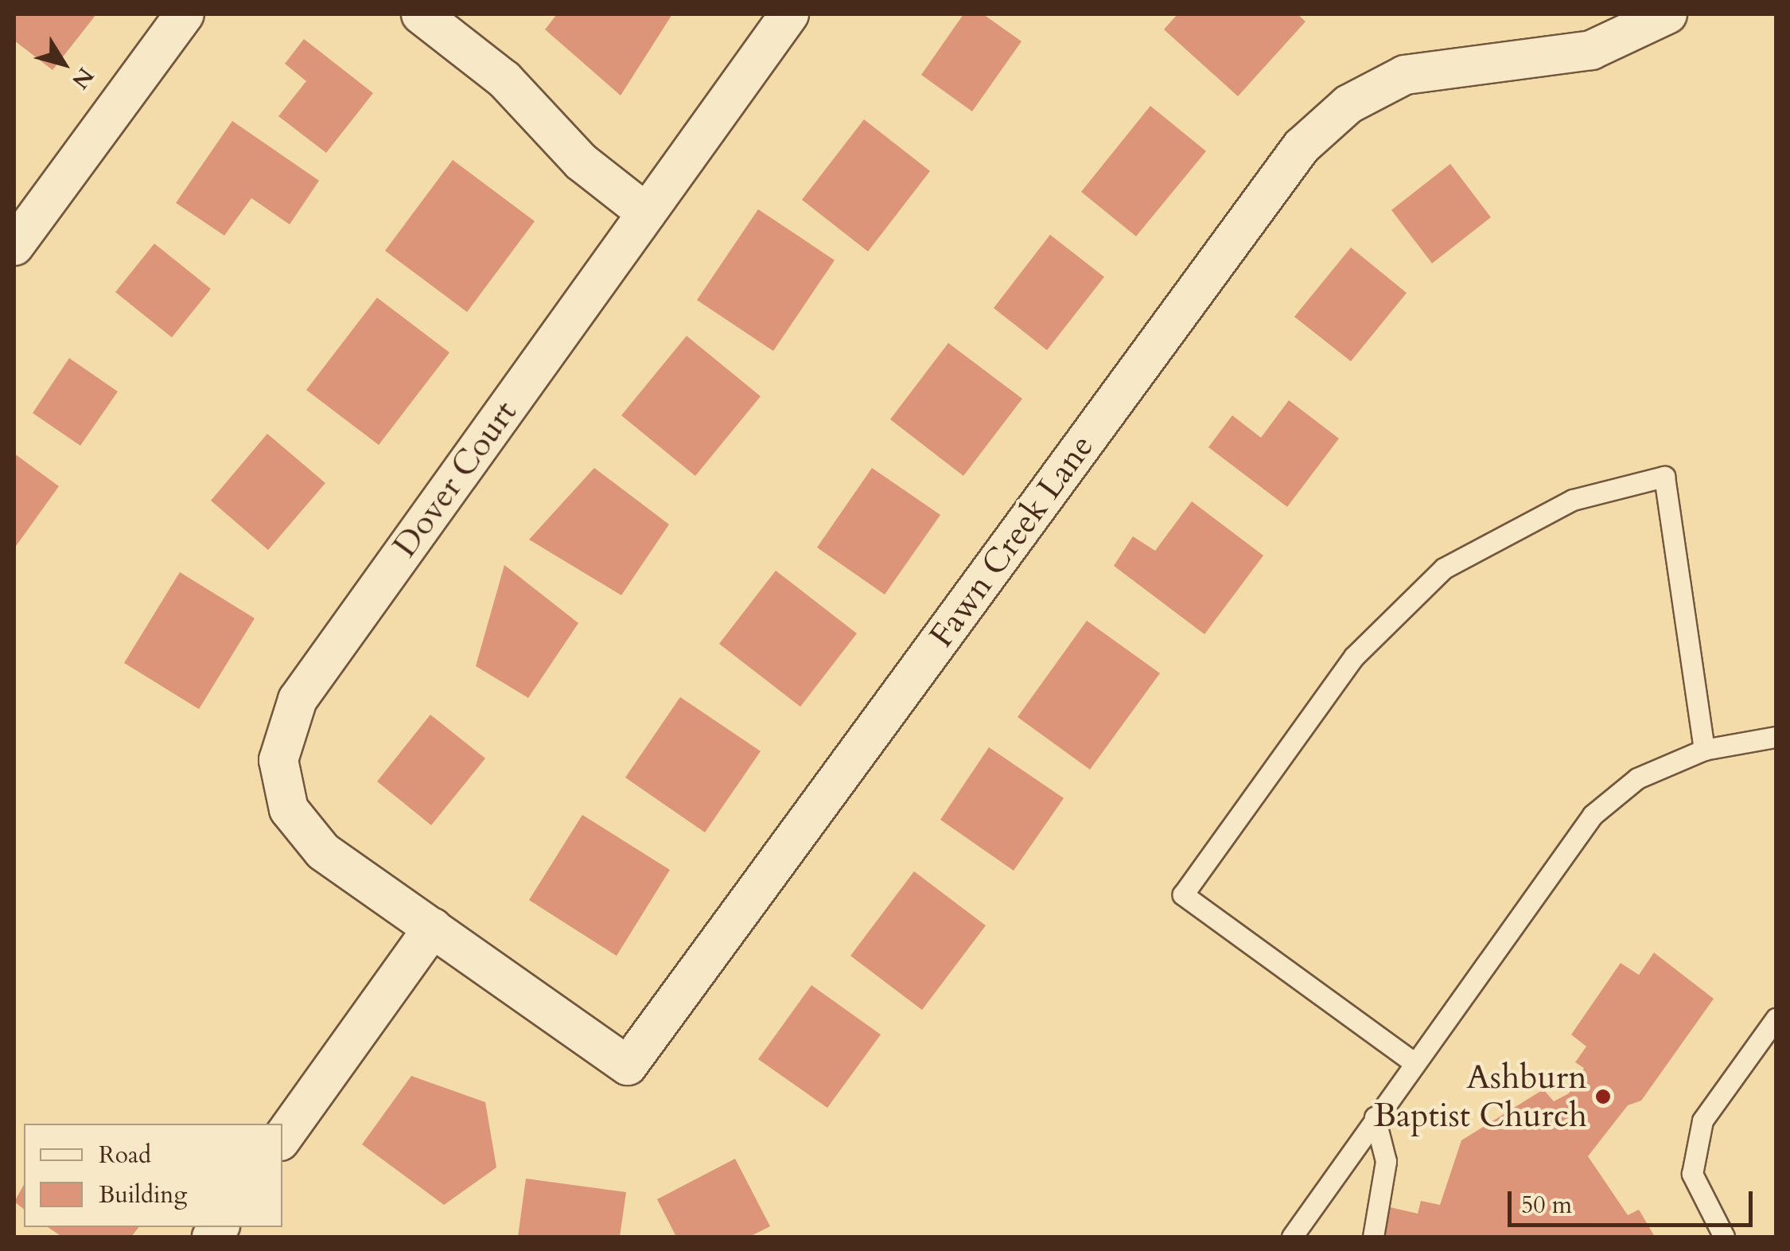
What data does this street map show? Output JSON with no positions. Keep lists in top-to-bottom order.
{
  "streets": {
    "street": ["Dover Court", "Fawn Creek Lane"]
  },
  "crossings": [
    ["Dover Court", "Fawn Creek Lane"]
  ],
  "places": ["Ashburn Baptist Church"],
  "legend": ["Road", "Building"],
  "scale_bar": "50 m",
  "north": "bottom right"
}
